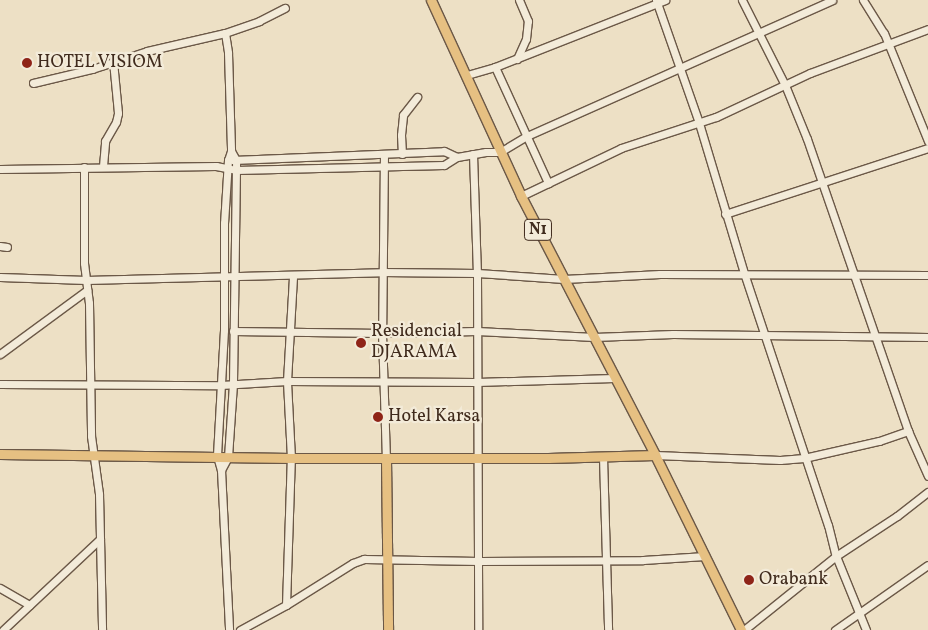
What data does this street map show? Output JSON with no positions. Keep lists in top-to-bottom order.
{
  "streets": {
    "main road": ["N1"]
  },
  "places": [
    "HOTEL VISIOM",
    "Residencial DJARAMA",
    "Hotel Karsa",
    "Orabank"
  ]
}
